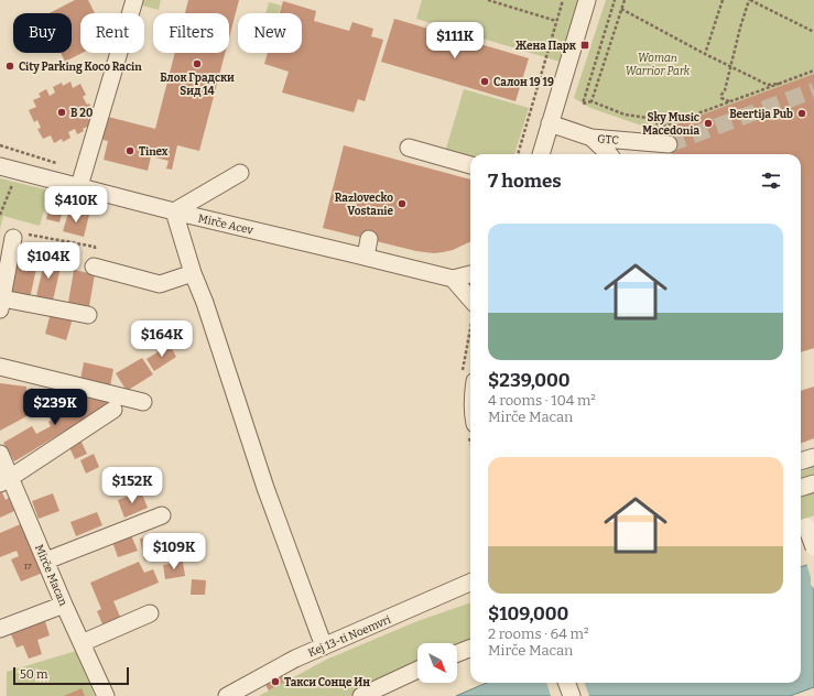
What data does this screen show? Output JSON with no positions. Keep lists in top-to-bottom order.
{
  "streets": {
    "street": [
      "GTC",
      "Mirče Acev",
      "Mirče Macan",
      "Kej 13-ti Noemvri"
    ]
  },
  "parks": ["Woman Warrior Park"],
  "places": {
    "transit": ["Жена Парк"],
    "other": [
      "Блок Градски Sид 14",
      "City Parking Koco Racin",
      "Салон 19 19",
      "B 20",
      "Beertija Pub",
      "Sky Music Macedonia",
      "Tinex",
      "Razlovecko Vostanie",
      "Такси Сонце Ин"
    ]
  },
  "house_numbers": ["17"],
  "scale_bar": "50 m",
  "north": "bottom right",
  "page": {
    "chip": [
      "Buy",
      "Rent",
      "Filters",
      "New"
    ],
    "price": [
      "$111K",
      "$410K",
      "$104K",
      "$164K",
      "$239K",
      "$152K",
      "$109K"
    ],
    "heading": "7 homes",
    "list": [
      {
        "name": "$239,000",
        "note": "4 rooms · 104 m² · Mirče Macan"
      },
      {
        "name": "$109,000",
        "note": "2 rooms · 64 m² · Mirče Macan"
      }
    ],
    "scale": "50 m"
  }
}
